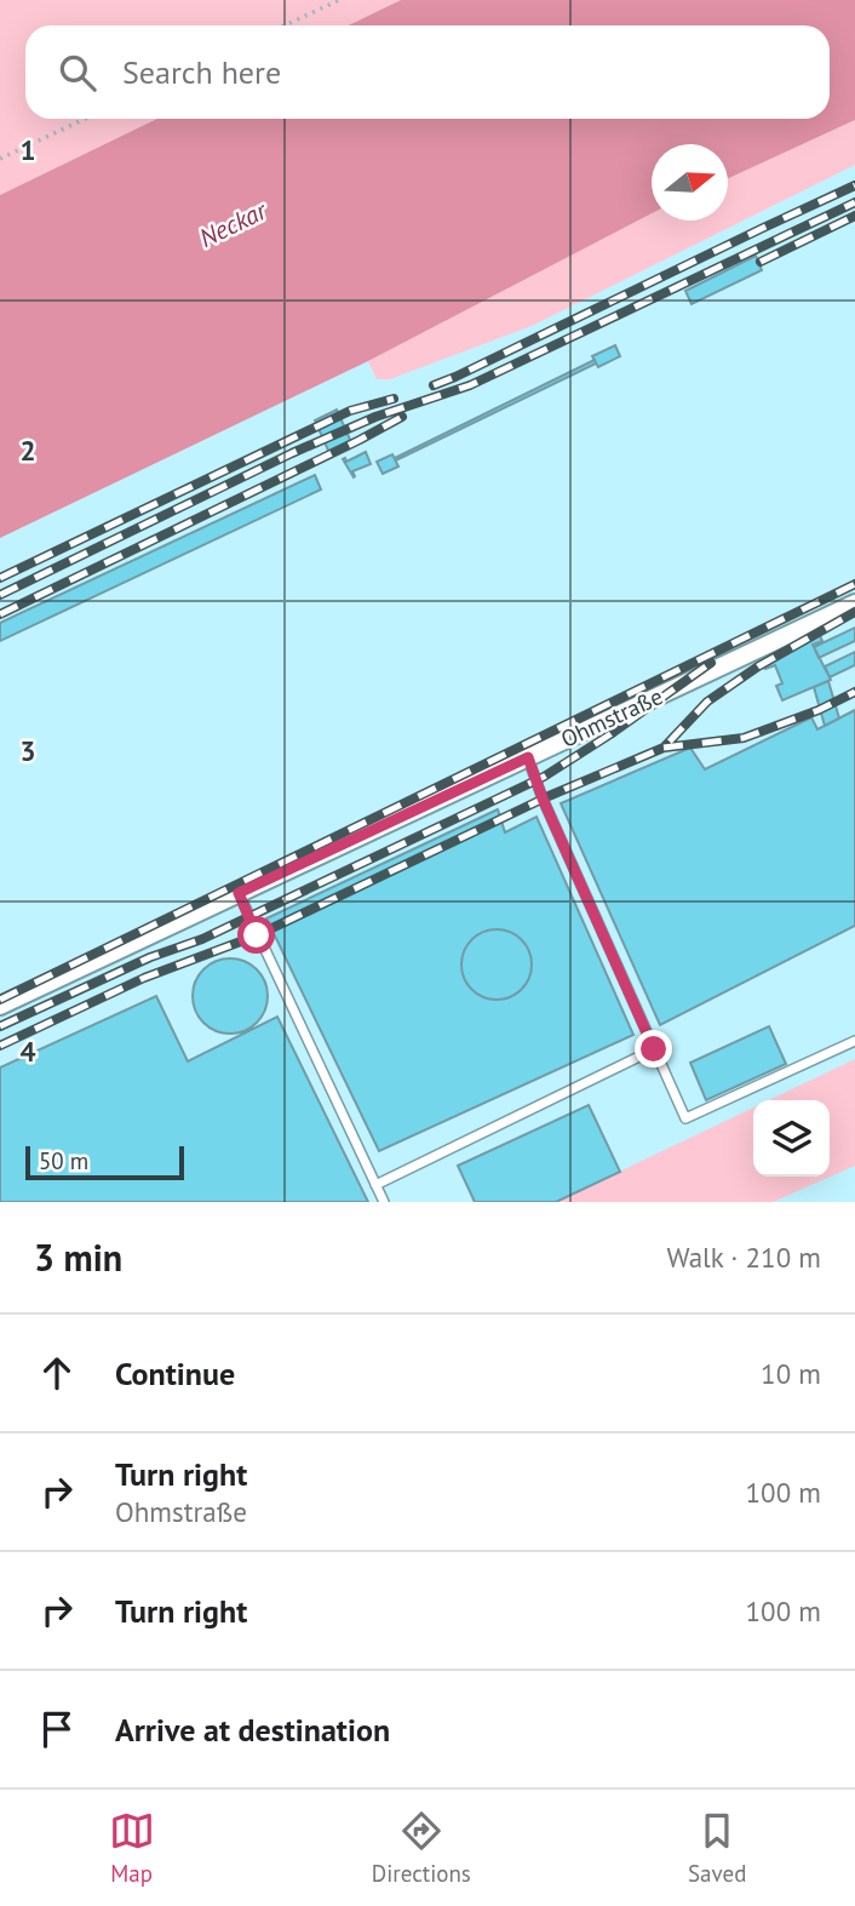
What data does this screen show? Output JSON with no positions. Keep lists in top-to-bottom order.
{
  "streets": {
    "street": ["Ohmstraße"]
  },
  "water": ["Neckar"],
  "scale_bar": "50 m",
  "north": "right",
  "page": {
    "search": "Search here",
    "scale": "50 m",
    "heading": ["3 min", "Walk · 210 m"],
    "list": [
      ["Continue", "10 m"],
      ["Turn right", "Ohmstraße", "100 m"],
      ["Turn right", "100 m"],
      "Arrive at destination"
    ],
    "nav": ["Map", "Directions", "Saved"]
  },
  "grid": {
    "rows": [
      "1",
      "2",
      "3",
      "4"
    ]
  }
}
